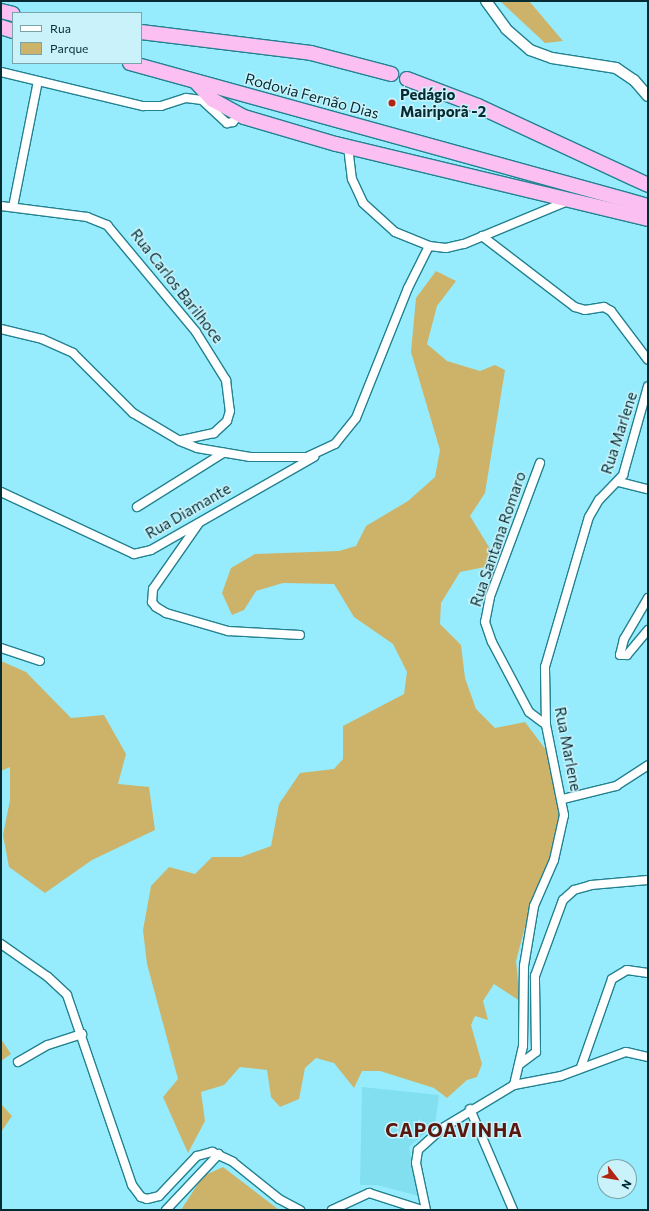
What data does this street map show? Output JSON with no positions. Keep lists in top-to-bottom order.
{
  "streets": {
    "highway": ["Rodovia Fernão Dias"],
    "street": [
      "Rua Carlos Barilhoce",
      "Rua Marlene",
      "Rua Diamante",
      "Rua Santana Romaro"
    ]
  },
  "crossings": [
    ["Rua Marlene", "Rua Santana Romaro"]
  ],
  "districts": ["CAPOAVINHA"],
  "places": ["Pedágio Mairiporã -2"],
  "legend": ["Rua", "Parque"],
  "north": "bottom right"
}
